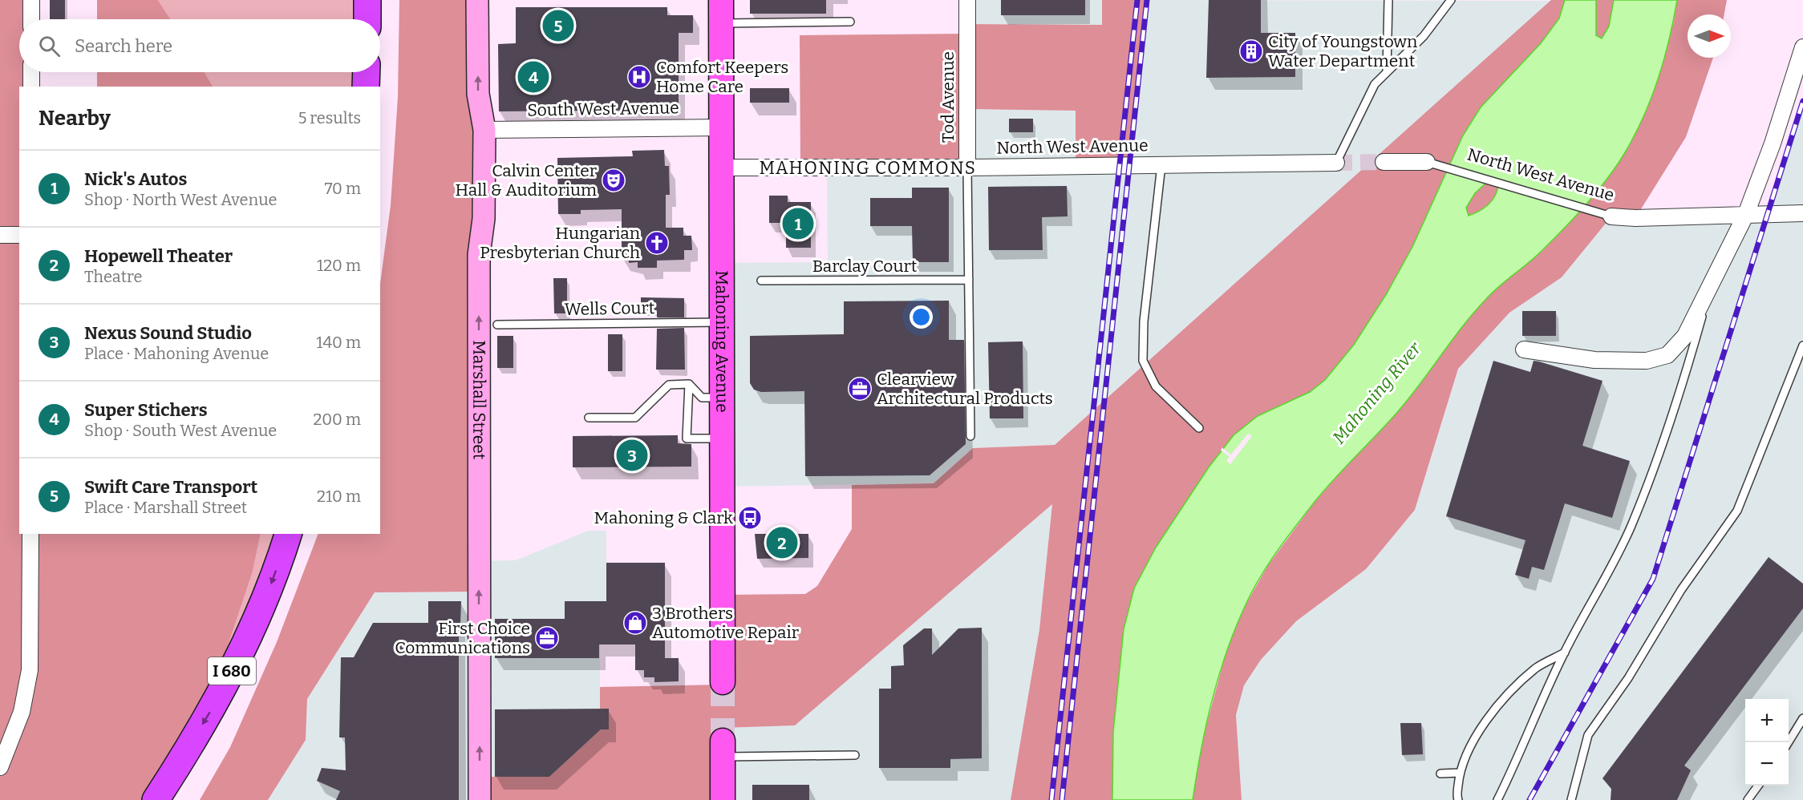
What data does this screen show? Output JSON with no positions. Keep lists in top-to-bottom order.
{
  "streets": {
    "highway": ["I 680"],
    "main road": ["Mahoning Avenue"],
    "street": [
      "Tod Avenue",
      "South West Avenue",
      "North West Avenue",
      "Marshall Street"
    ],
    "lane": ["Barclay Court", "Wells Court"]
  },
  "crossings": [
    ["Tod Avenue", "North West Avenue"],
    ["Tod Avenue", "Barclay Court"],
    ["South West Avenue", "Mahoning Avenue"],
    ["South West Avenue", "Marshall Street"],
    ["North West Avenue", "Mahoning Avenue"],
    ["Wells Court", "Mahoning Avenue"]
  ],
  "one_way": ["Marshall Street"],
  "districts": ["MAHONING COMMONS"],
  "water": ["Mahoning River"],
  "places": {
    "building": ["City of Youngstown Water Department"],
    "hospital": ["Comfort Keepers Home Care"],
    "theatre": ["Calvin Center Hall & Auditorium"],
    "church": ["Hungarian Presbyterian Church"],
    "office": ["Clearview Architectural Products", "First Choice Communications"],
    "bus stop": ["Mahoning & Clark"],
    "shop": ["3 Brothers Automotive Repair"]
  },
  "north": "right",
  "page": {
    "pins": [
      "5",
      "4",
      "1",
      "3",
      "2"
    ],
    "search": "Search here",
    "heading": ["Nearby", "5 results"],
    "list": [
      {
        "mark": "1",
        "name": "Nick's Autos",
        "note": "Shop · North West Avenue",
        "value": "70 m"
      },
      {
        "mark": "2",
        "name": "Hopewell Theater",
        "note": "Theatre",
        "value": "120 m"
      },
      {
        "mark": "3",
        "name": "Nexus Sound Studio",
        "note": "Place · Mahoning Avenue",
        "value": "140 m"
      },
      {
        "mark": "4",
        "name": "Super Stichers",
        "note": "Shop · South West Avenue",
        "value": "200 m"
      },
      {
        "mark": "5",
        "name": "Swift Care Transport",
        "note": "Place · Marshall Street",
        "value": "210 m"
      }
    ],
    "map_buttons": ["+", "−"]
  }
}
